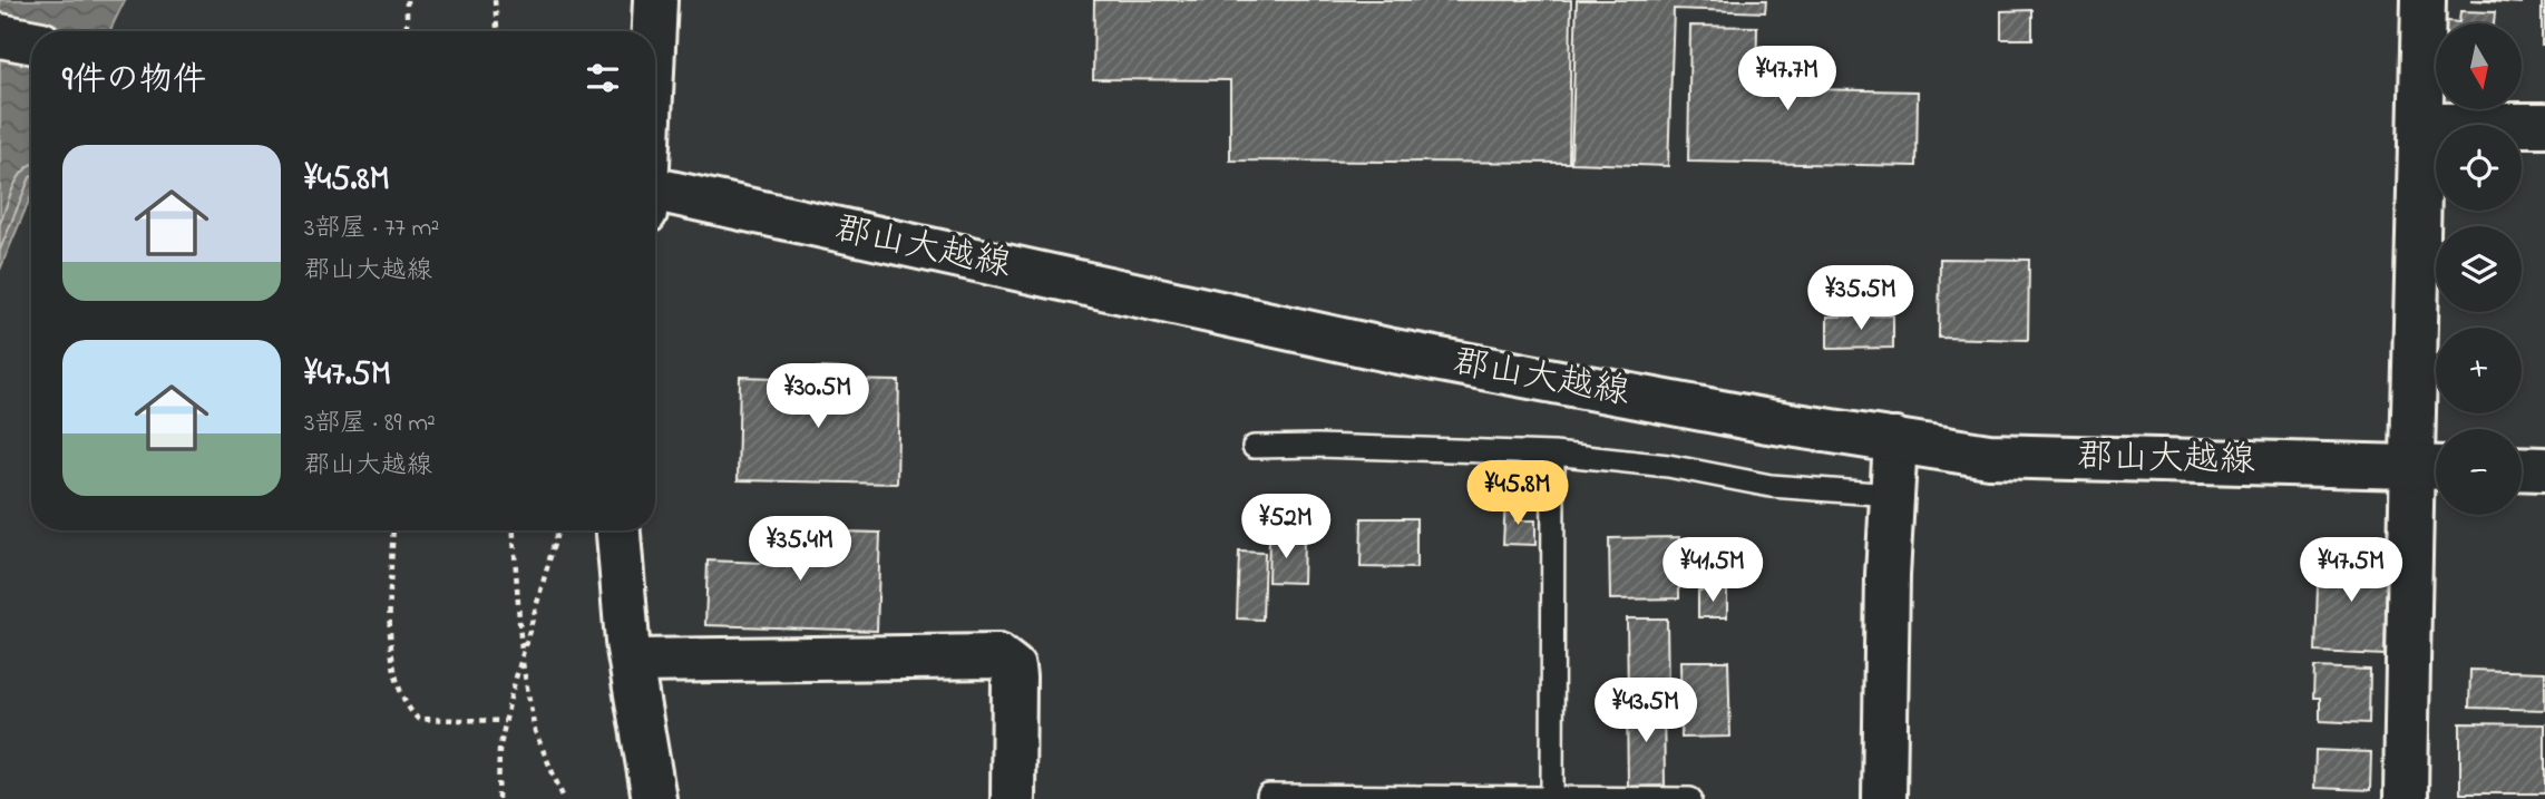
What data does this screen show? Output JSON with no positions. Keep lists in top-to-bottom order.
{
  "streets": {
    "street": ["郡山大越線"]
  },
  "north": "bottom",
  "page": {
    "map_buttons": ["+", "−"],
    "heading": "9件の物件",
    "price": [
      "¥47.7M",
      "¥35.5M",
      "¥30.5M",
      "¥45.8M",
      "¥52M",
      "¥35.4M",
      "¥41.5M",
      "¥47.5M",
      "¥43.5M"
    ],
    "list": [
      {
        "name": "¥45.8M",
        "note": "3部屋 · 77 m² · 郡山大越線"
      },
      {
        "name": "¥47.5M",
        "note": "3部屋 · 89 m² · 郡山大越線"
      }
    ]
  }
}
